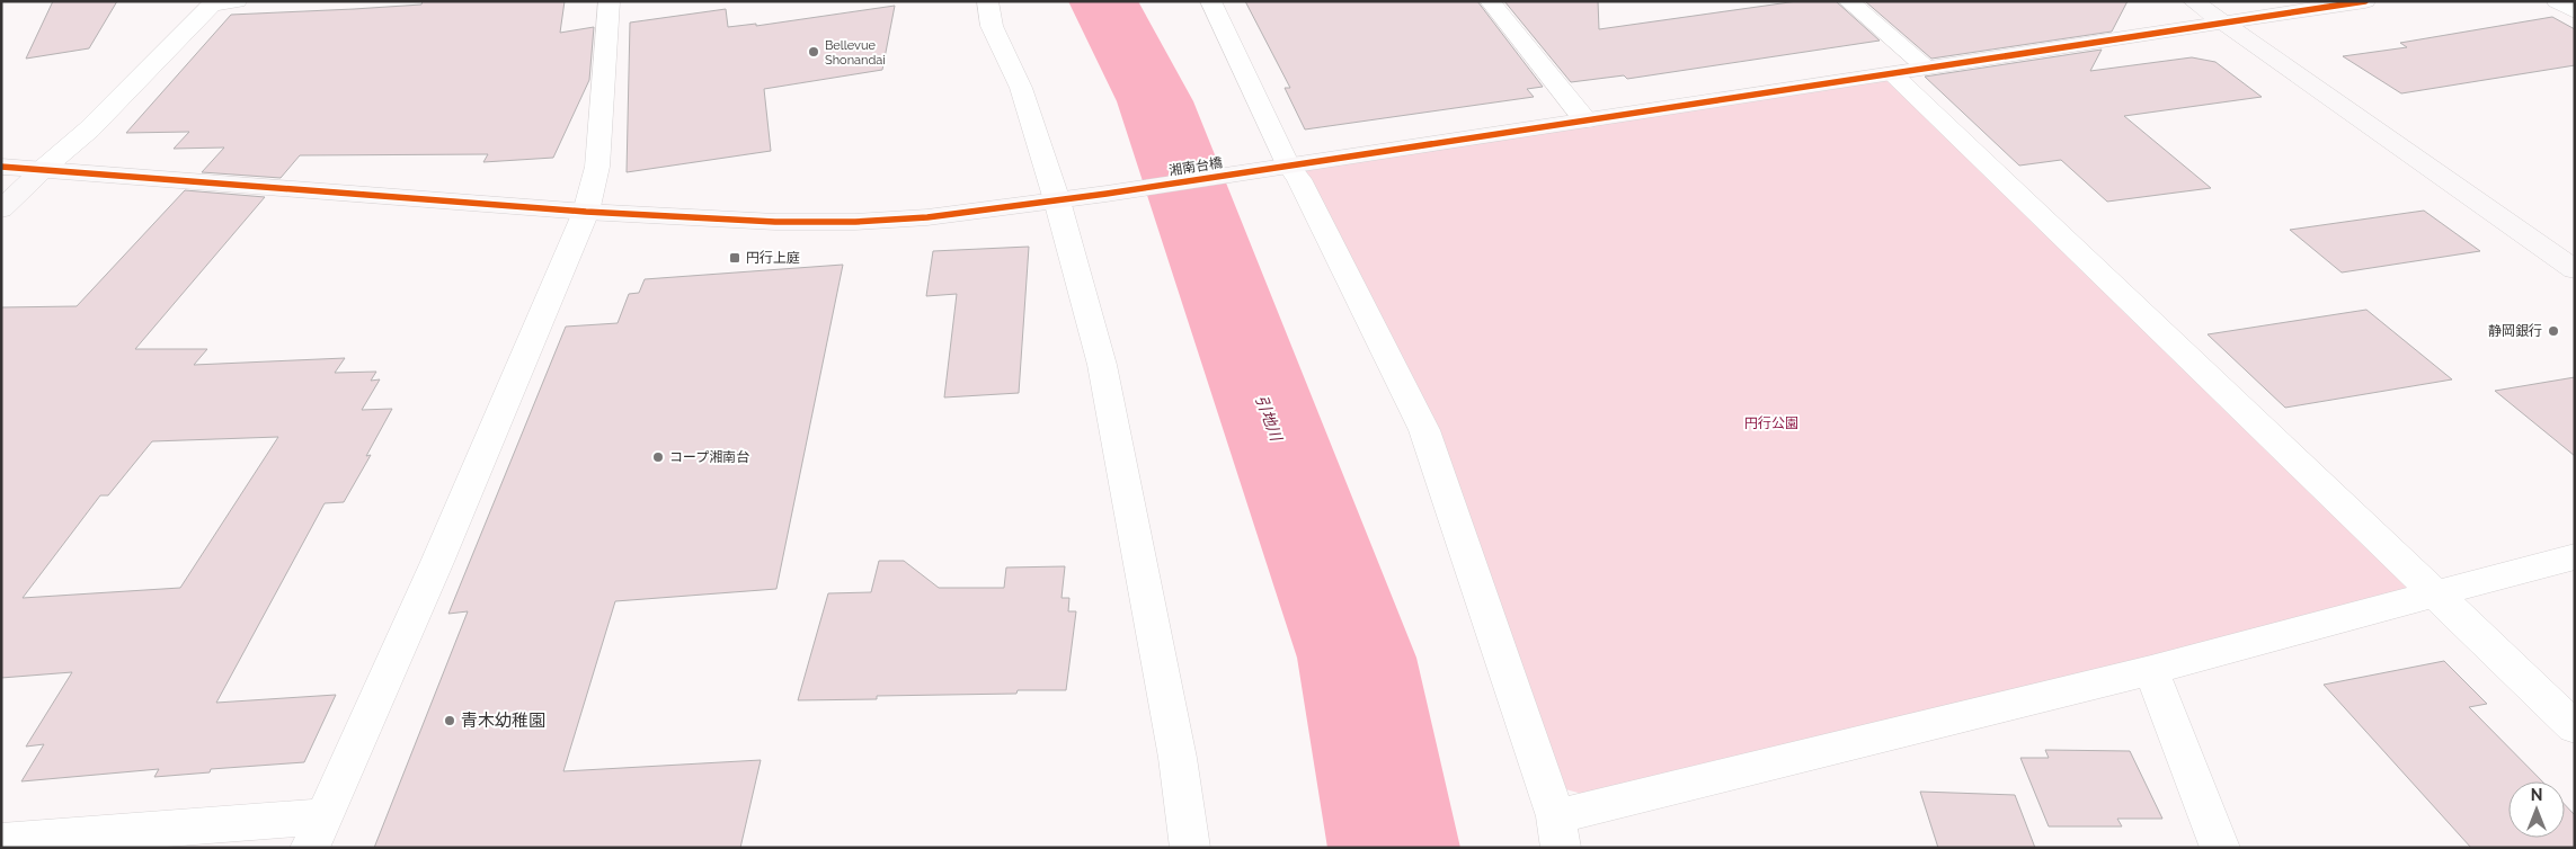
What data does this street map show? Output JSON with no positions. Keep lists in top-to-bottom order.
{
  "streets": {
    "street": ["湘南台橋"]
  },
  "water": ["引地川"],
  "parks": ["円行公園"],
  "places": {
    "other": [
      "Bellevue Shonandai",
      "静岡銀行",
      "コープ湘南台",
      "青木幼稚園"
    ],
    "transit": ["円行上庭"]
  },
  "north": "top"
}
